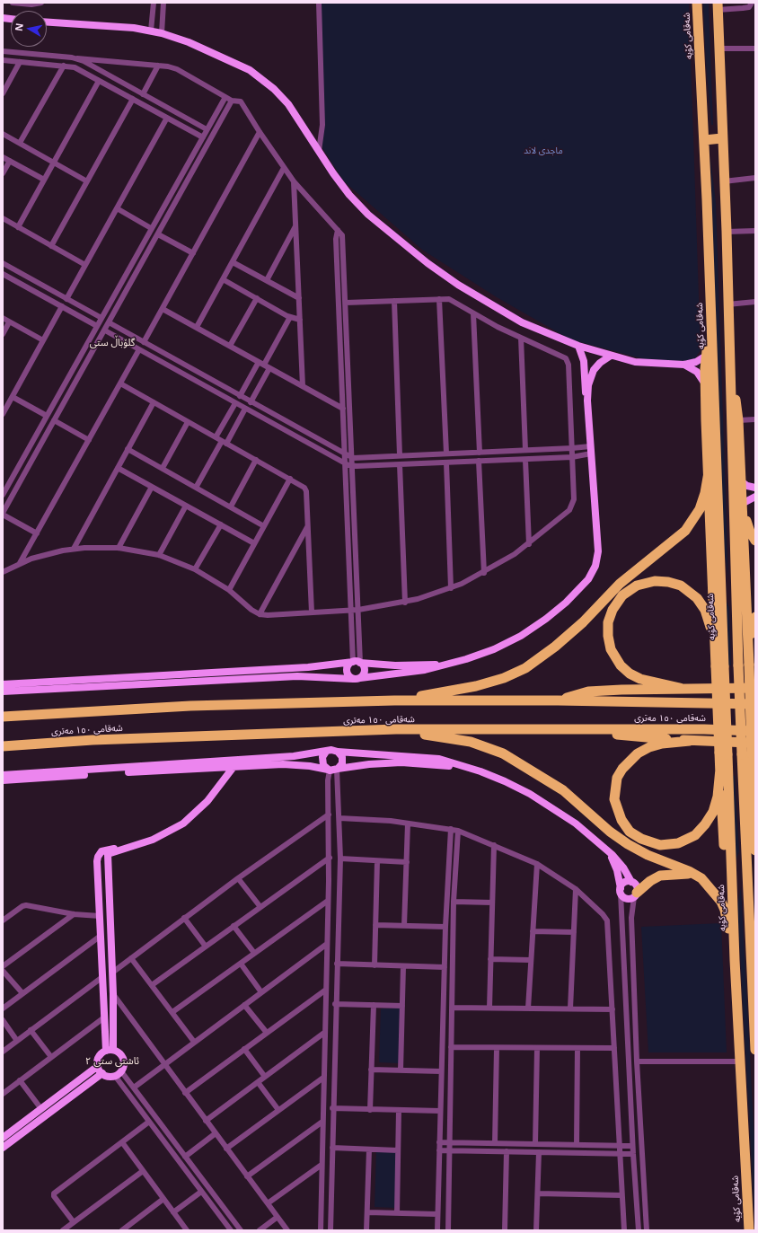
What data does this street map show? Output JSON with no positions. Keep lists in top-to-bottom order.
{
  "streets": {
    "highway": ["شەقامی کۆیە", "شەقامی ١٥٠ مەتری"]
  },
  "districts": ["گلۆباڵ ستی", "ئاشتی ستی ٢"],
  "parks": ["ماجدی لاند"],
  "north": "left"
}
